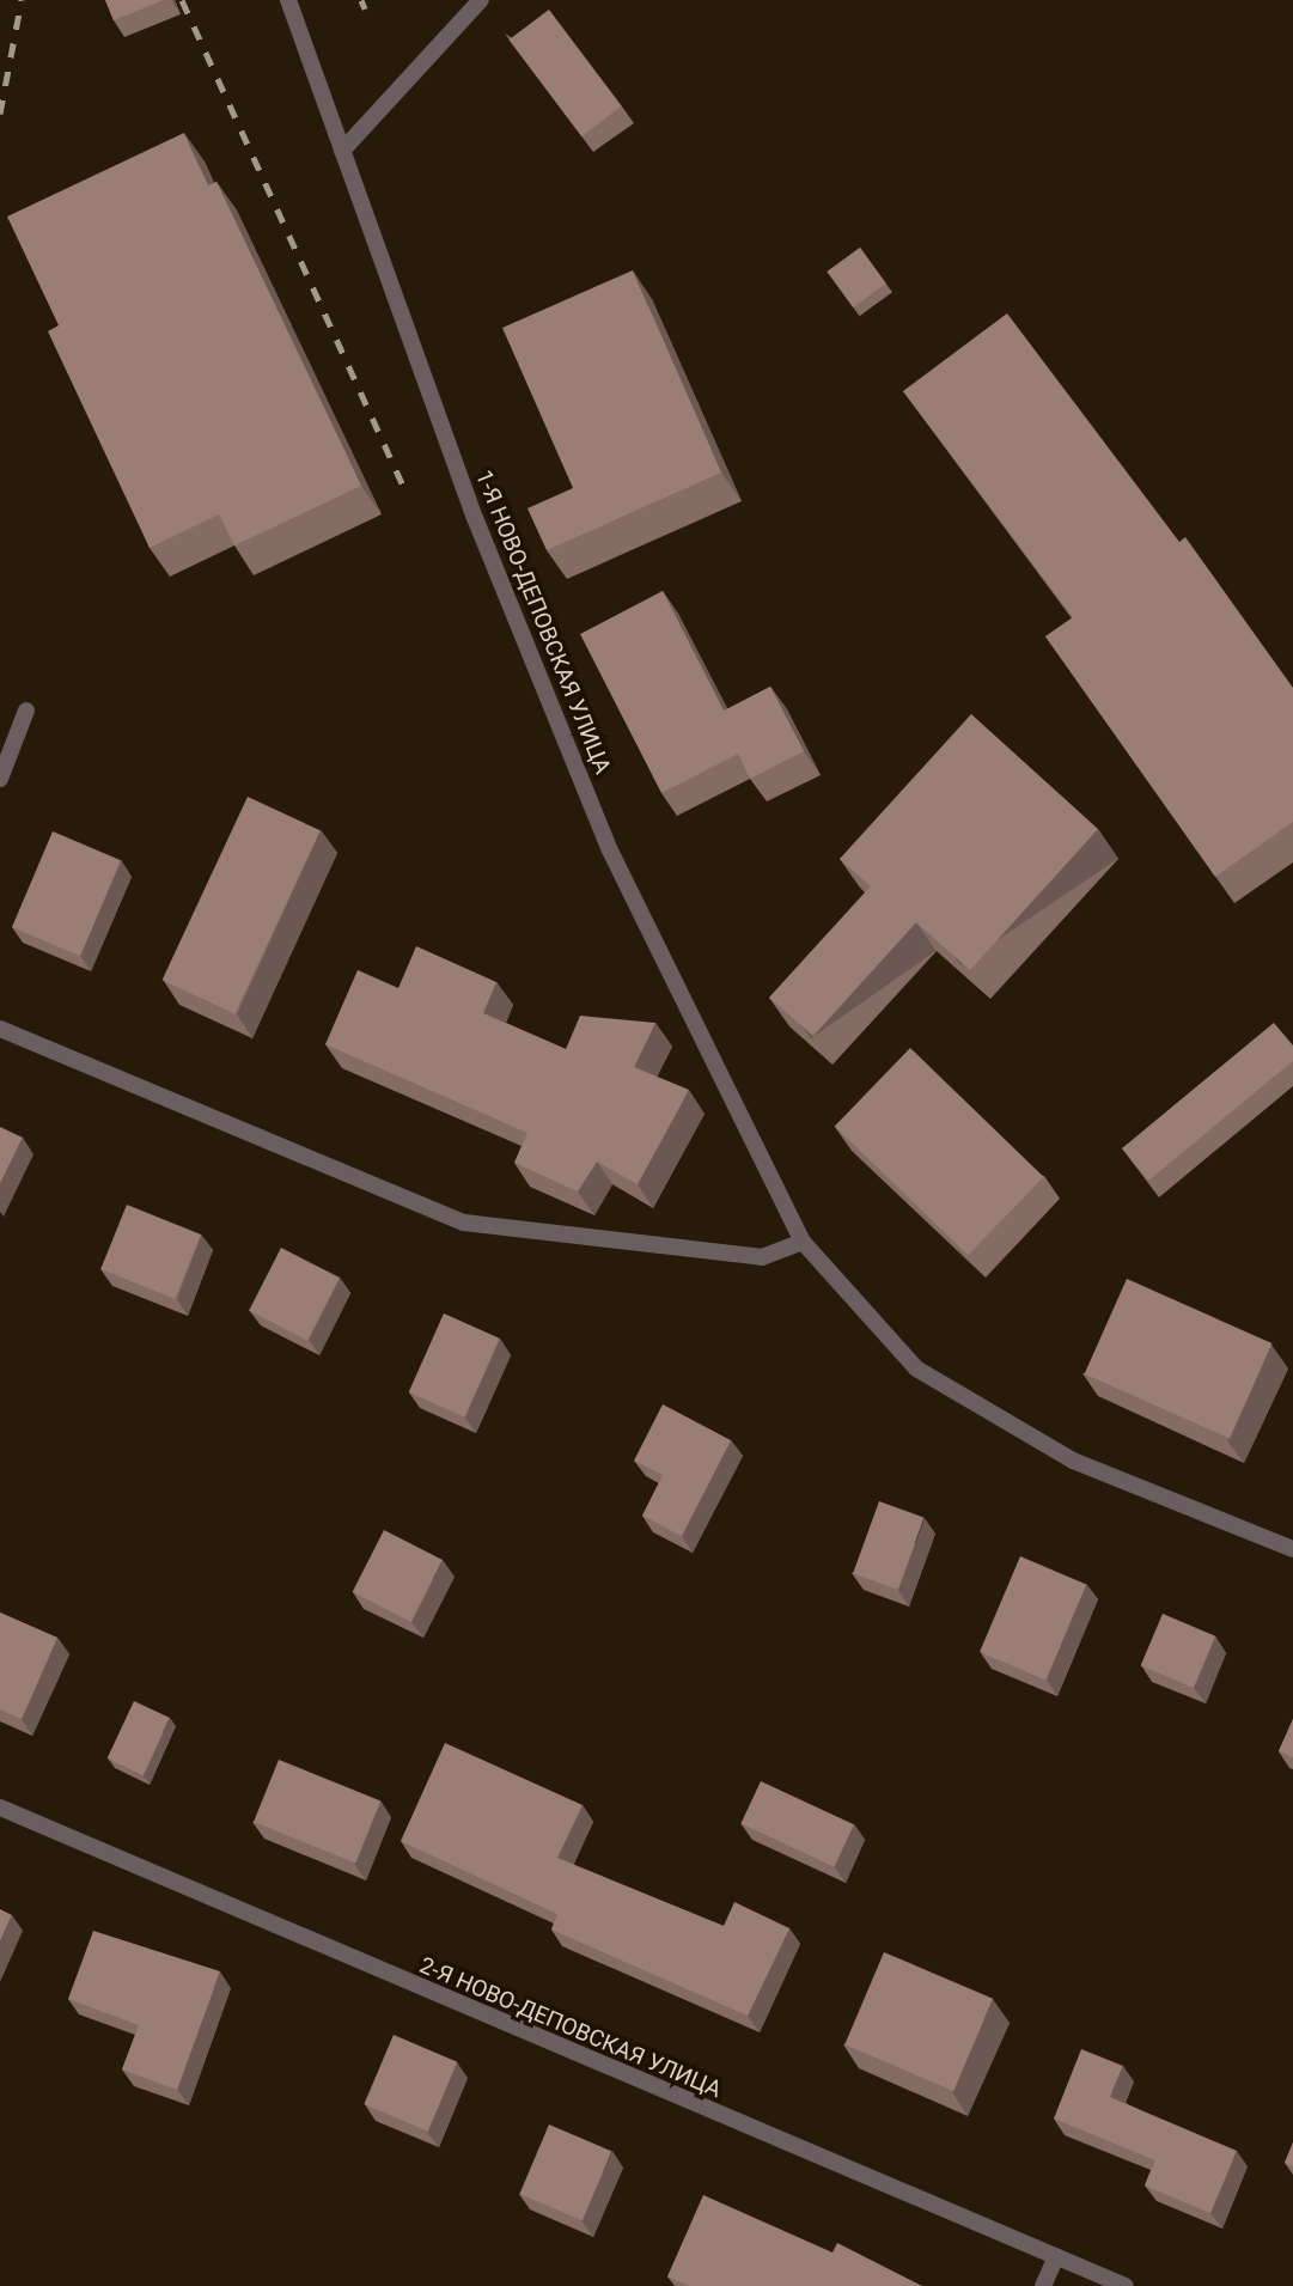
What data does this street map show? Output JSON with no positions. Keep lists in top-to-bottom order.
{
  "streets": {
    "street": ["1-Я НОВО-ДЕПОВСКАЯ УЛИЦА", "2-Я НОВО-ДЕПОВСКАЯ УЛИЦА"]
  }
}
